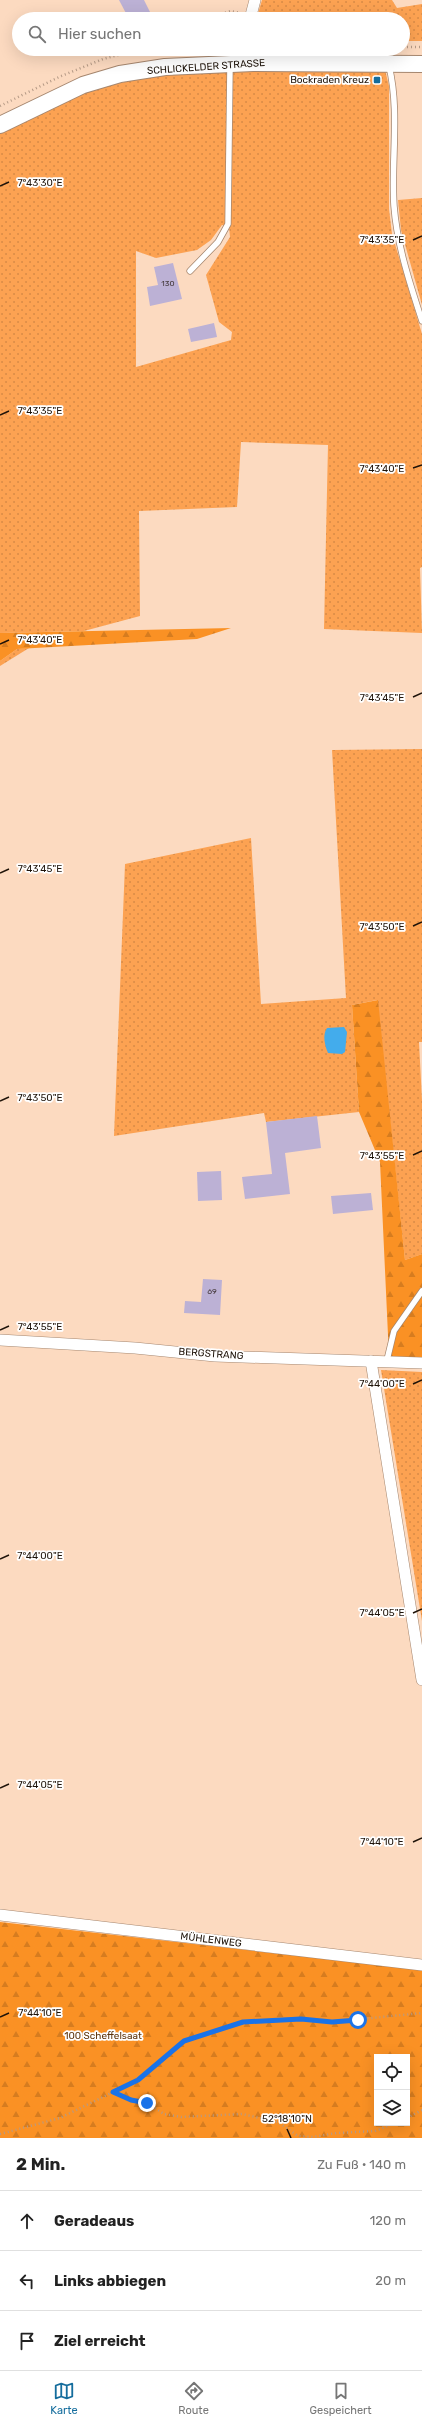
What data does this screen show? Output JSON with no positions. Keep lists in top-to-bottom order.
{
  "streets": {
    "main road": ["SCHLICKELDER STRASSE"],
    "street": ["BERGSTRANG", "MÜHLENWEG"]
  },
  "parks": ["100 Scheffelsaat"],
  "places": {
    "transit": ["Bockraden Kreuz"]
  },
  "house_numbers": ["130", "69"],
  "page": {
    "search": "Hier suchen",
    "heading": ["2 Min.", "Zu Fuß · 140 m"],
    "list": [
      ["Geradeaus", "120 m"],
      ["Links abbiegen", "20 m"],
      "Ziel erreicht"
    ],
    "nav": ["Karte", "Route", "Gespeichert"]
  },
  "coordinates": [
    "7°43'30\"E",
    "7°43'35\"E",
    "7°43'40\"E",
    "7°43'45\"E",
    "7°43'50\"E",
    "7°43'55\"E",
    "7°44'00\"E",
    "7°44'05\"E",
    "7°44'10\"E",
    "52°18'10\"N"
  ]
}
